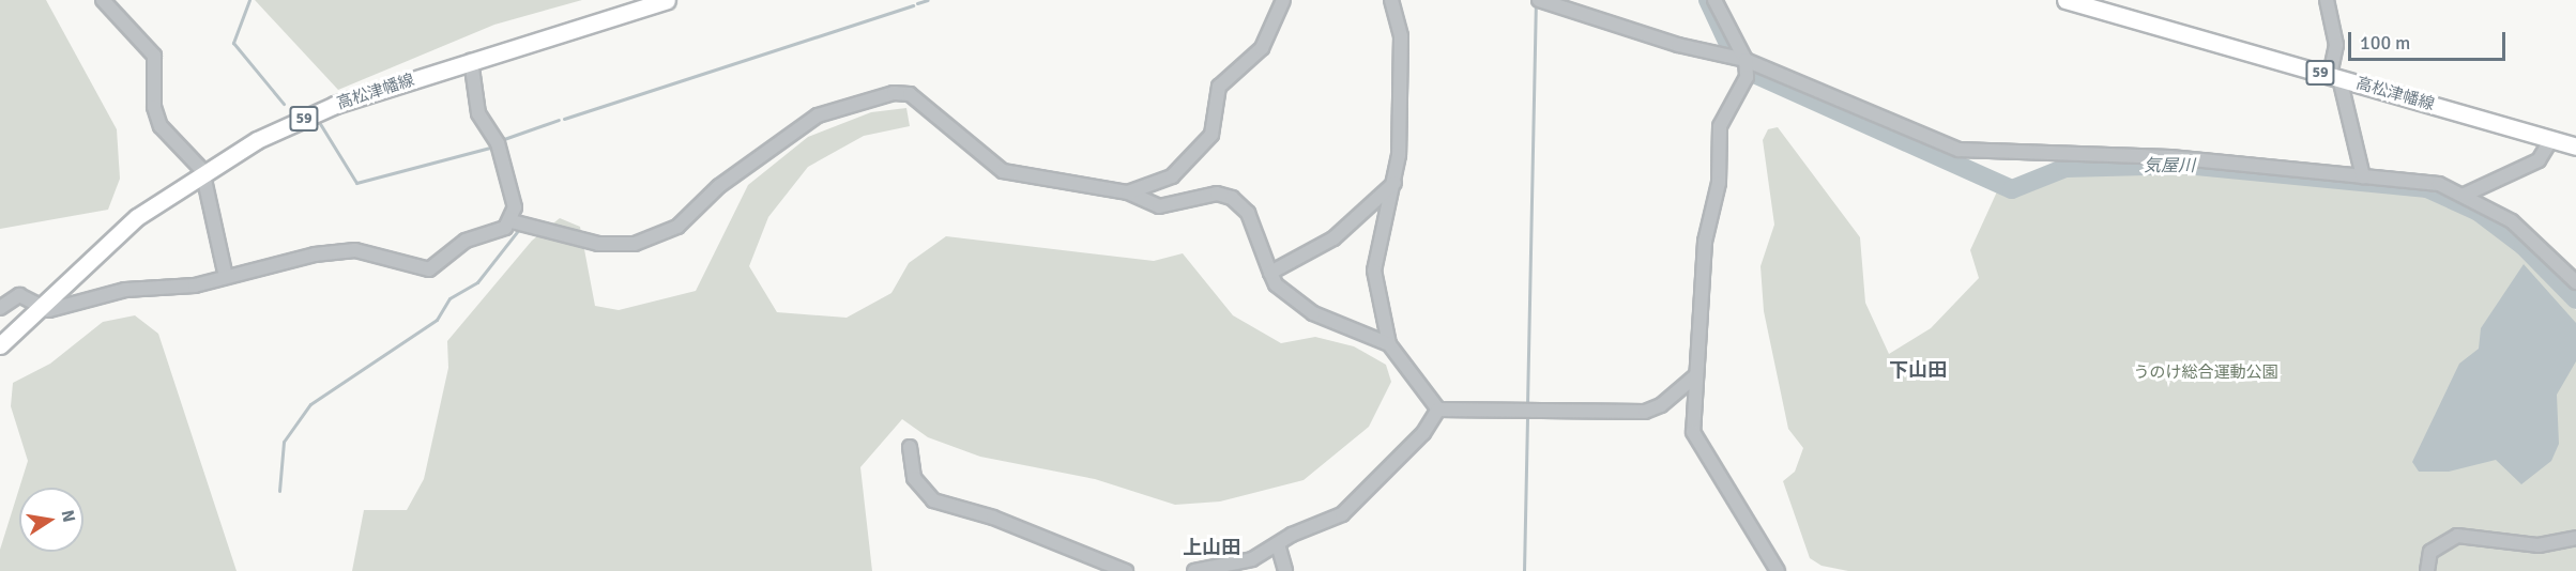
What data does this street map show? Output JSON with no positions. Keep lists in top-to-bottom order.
{
  "streets": {
    "main road": ["59", "高松津幡線"]
  },
  "districts": ["下山田", "上山田"],
  "water": ["気屋川"],
  "parks": ["うのけ総合運動公園"],
  "scale_bar": "100 m",
  "north": "right"
}
